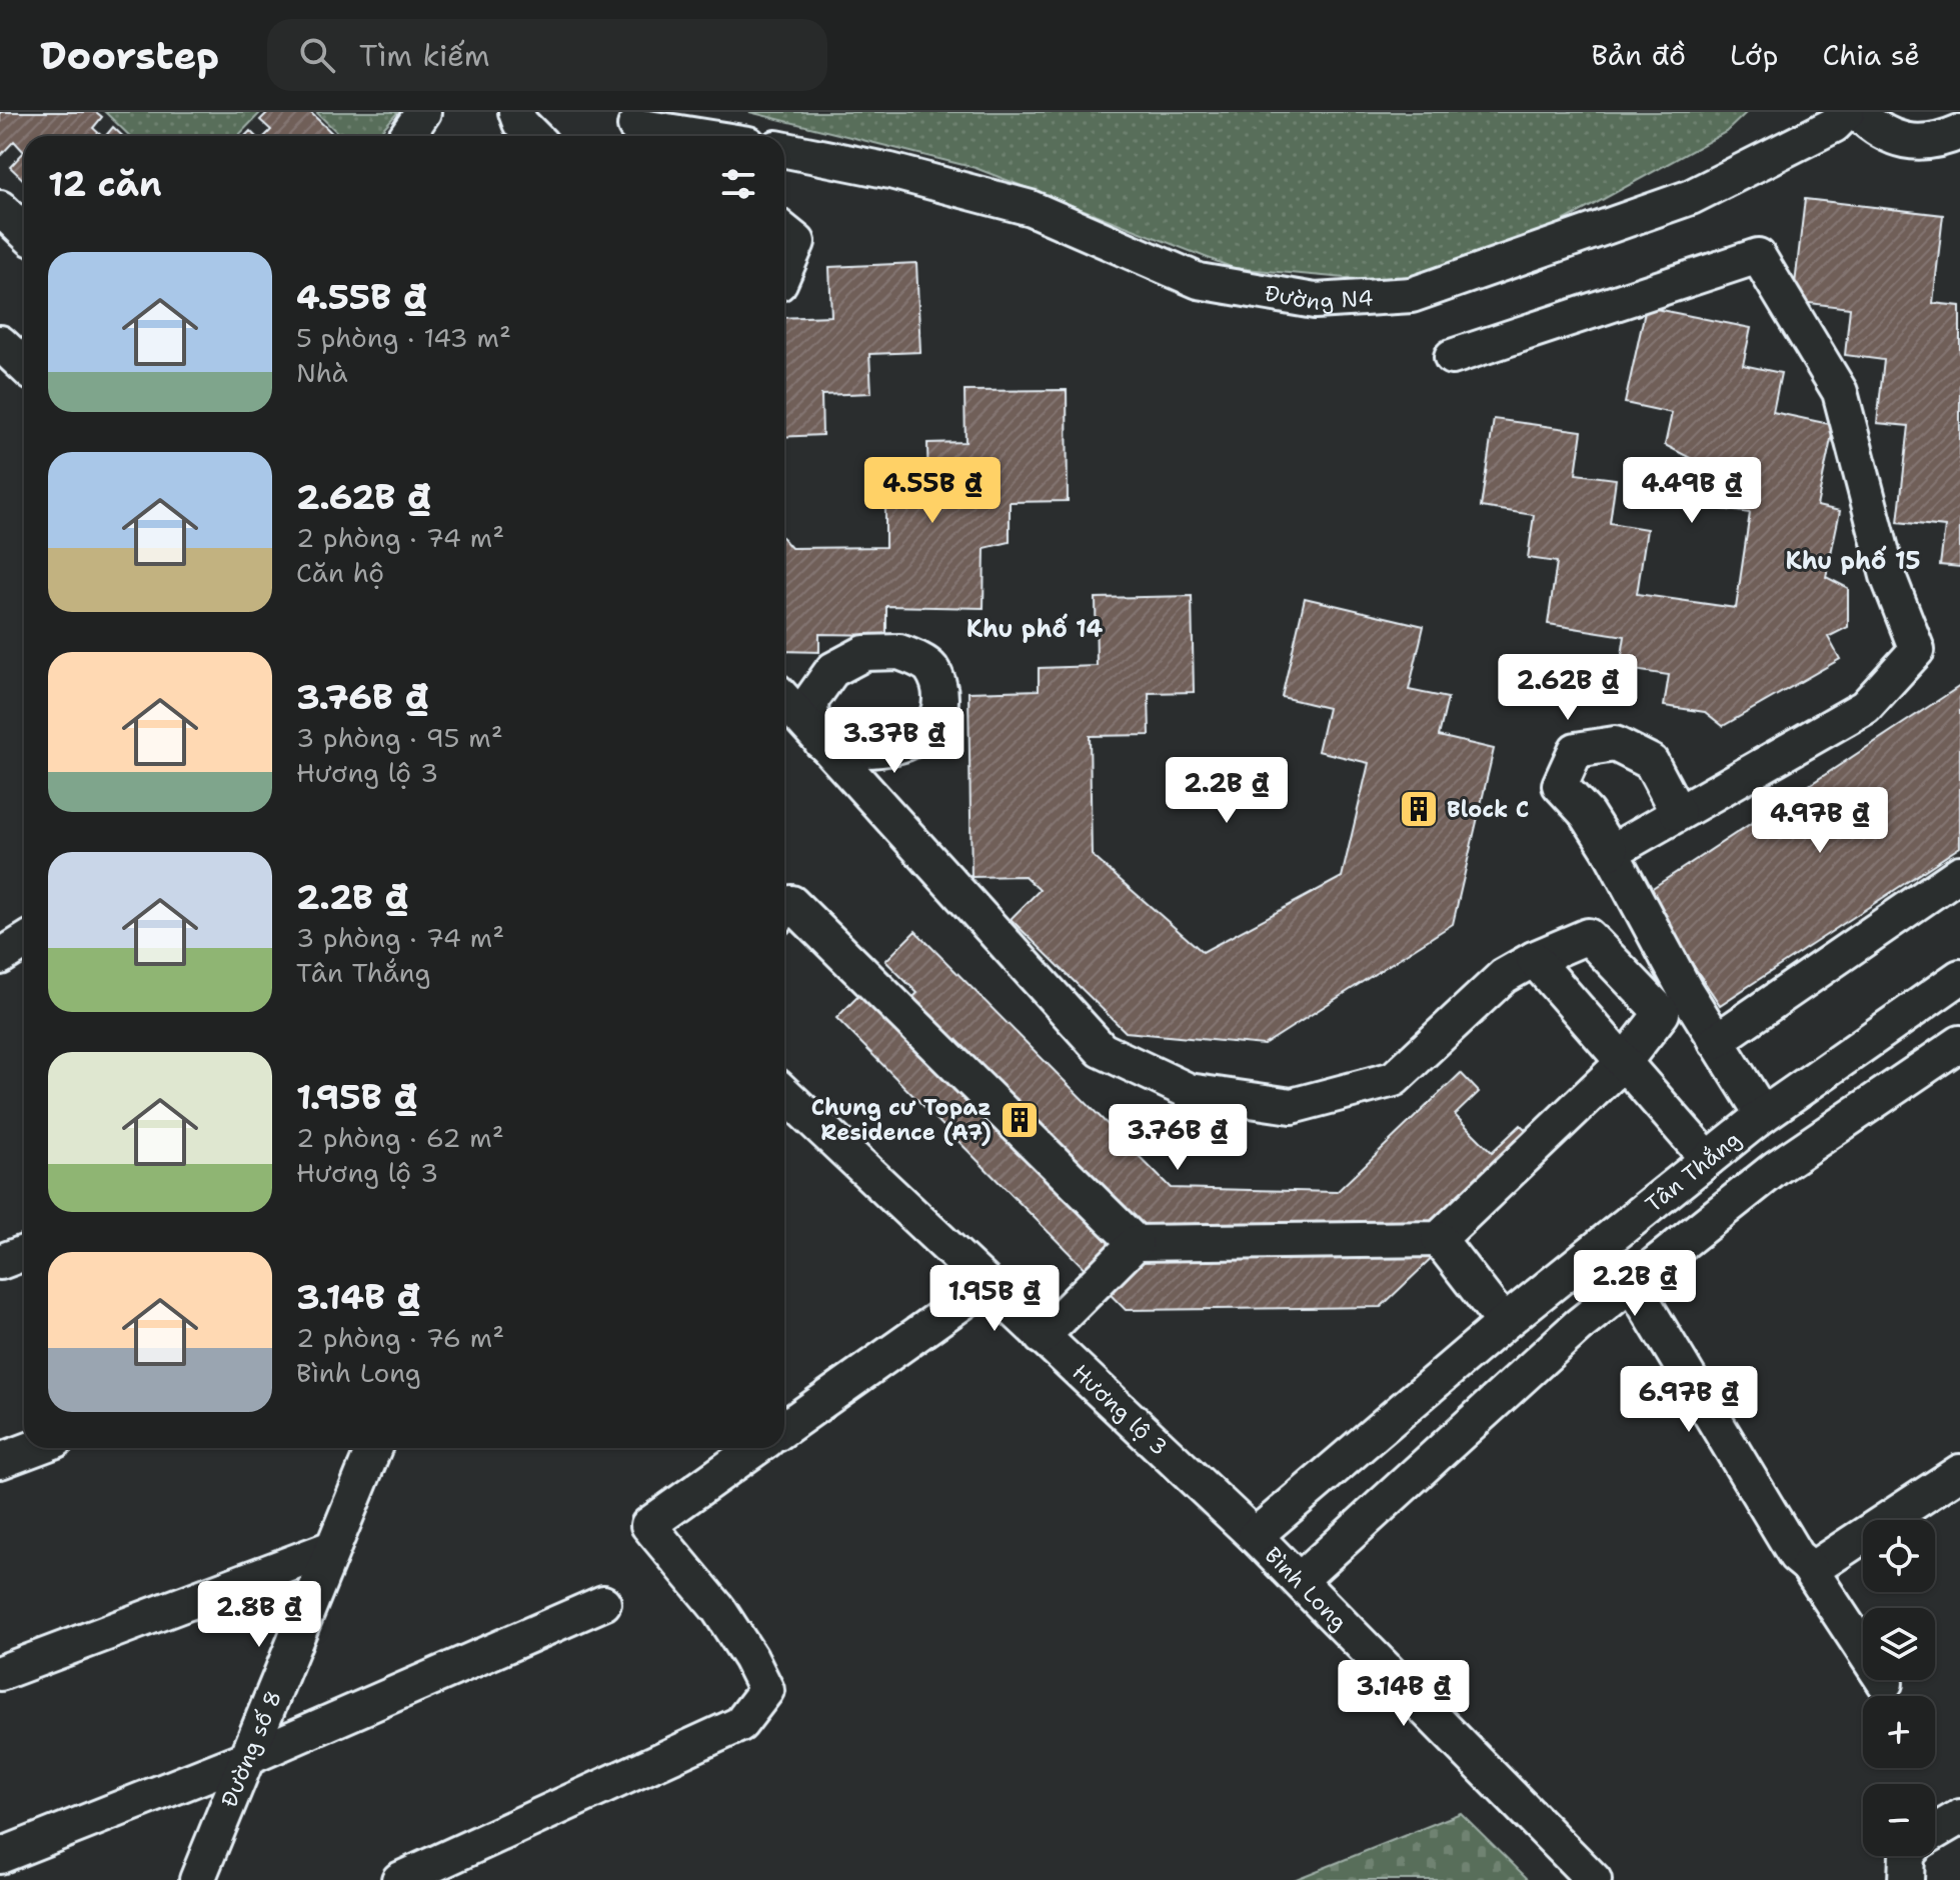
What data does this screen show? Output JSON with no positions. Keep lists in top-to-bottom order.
{
  "streets": {
    "street": [
      "Đường N4",
      "Tân Thắng",
      "Hương lộ 3",
      "Bình Long",
      "Đường số 8"
    ]
  },
  "crossings": [
    ["Tân Thắng", "Hương lộ 3"],
    ["Tân Thắng", "Bình Long"],
    ["Hương lộ 3", "Bình Long"]
  ],
  "districts": ["Khu phố 15", "Khu phố 14"],
  "places": {
    "building": ["Block C", "Chung cư Topaz Residence (A7)"]
  },
  "page": {
    "header": "Doorstep",
    "search": "Tìm kiếm",
    "nav": ["Bản đồ", "Lớp", "Chia sẻ"],
    "heading": "12 căn",
    "list": [
      {
        "name": "4.55B ₫",
        "note": "5 phòng · 143 m² · Nhà"
      },
      {
        "name": "2.62B ₫",
        "note": "2 phòng · 74 m² · Căn hộ"
      },
      {
        "name": "3.76B ₫",
        "note": "3 phòng · 95 m² · Hương lộ 3"
      },
      {
        "name": "2.2B ₫",
        "note": "3 phòng · 74 m² · Tân Thắng"
      },
      {
        "name": "1.95B ₫",
        "note": "2 phòng · 62 m² · Hương lộ 3"
      },
      {
        "name": "3.14B ₫",
        "note": "2 phòng · 76 m² · Bình Long"
      }
    ],
    "price": [
      "4.55B ₫",
      "4.49B ₫",
      "2.62B ₫",
      "3.37B ₫",
      "2.2B ₫",
      "4.97B ₫",
      "3.76B ₫",
      "2.2B ₫",
      "1.95B ₫",
      "6.97B ₫",
      "2.8B ₫",
      "3.14B ₫"
    ],
    "map_buttons": ["+", "−"]
  }
}
